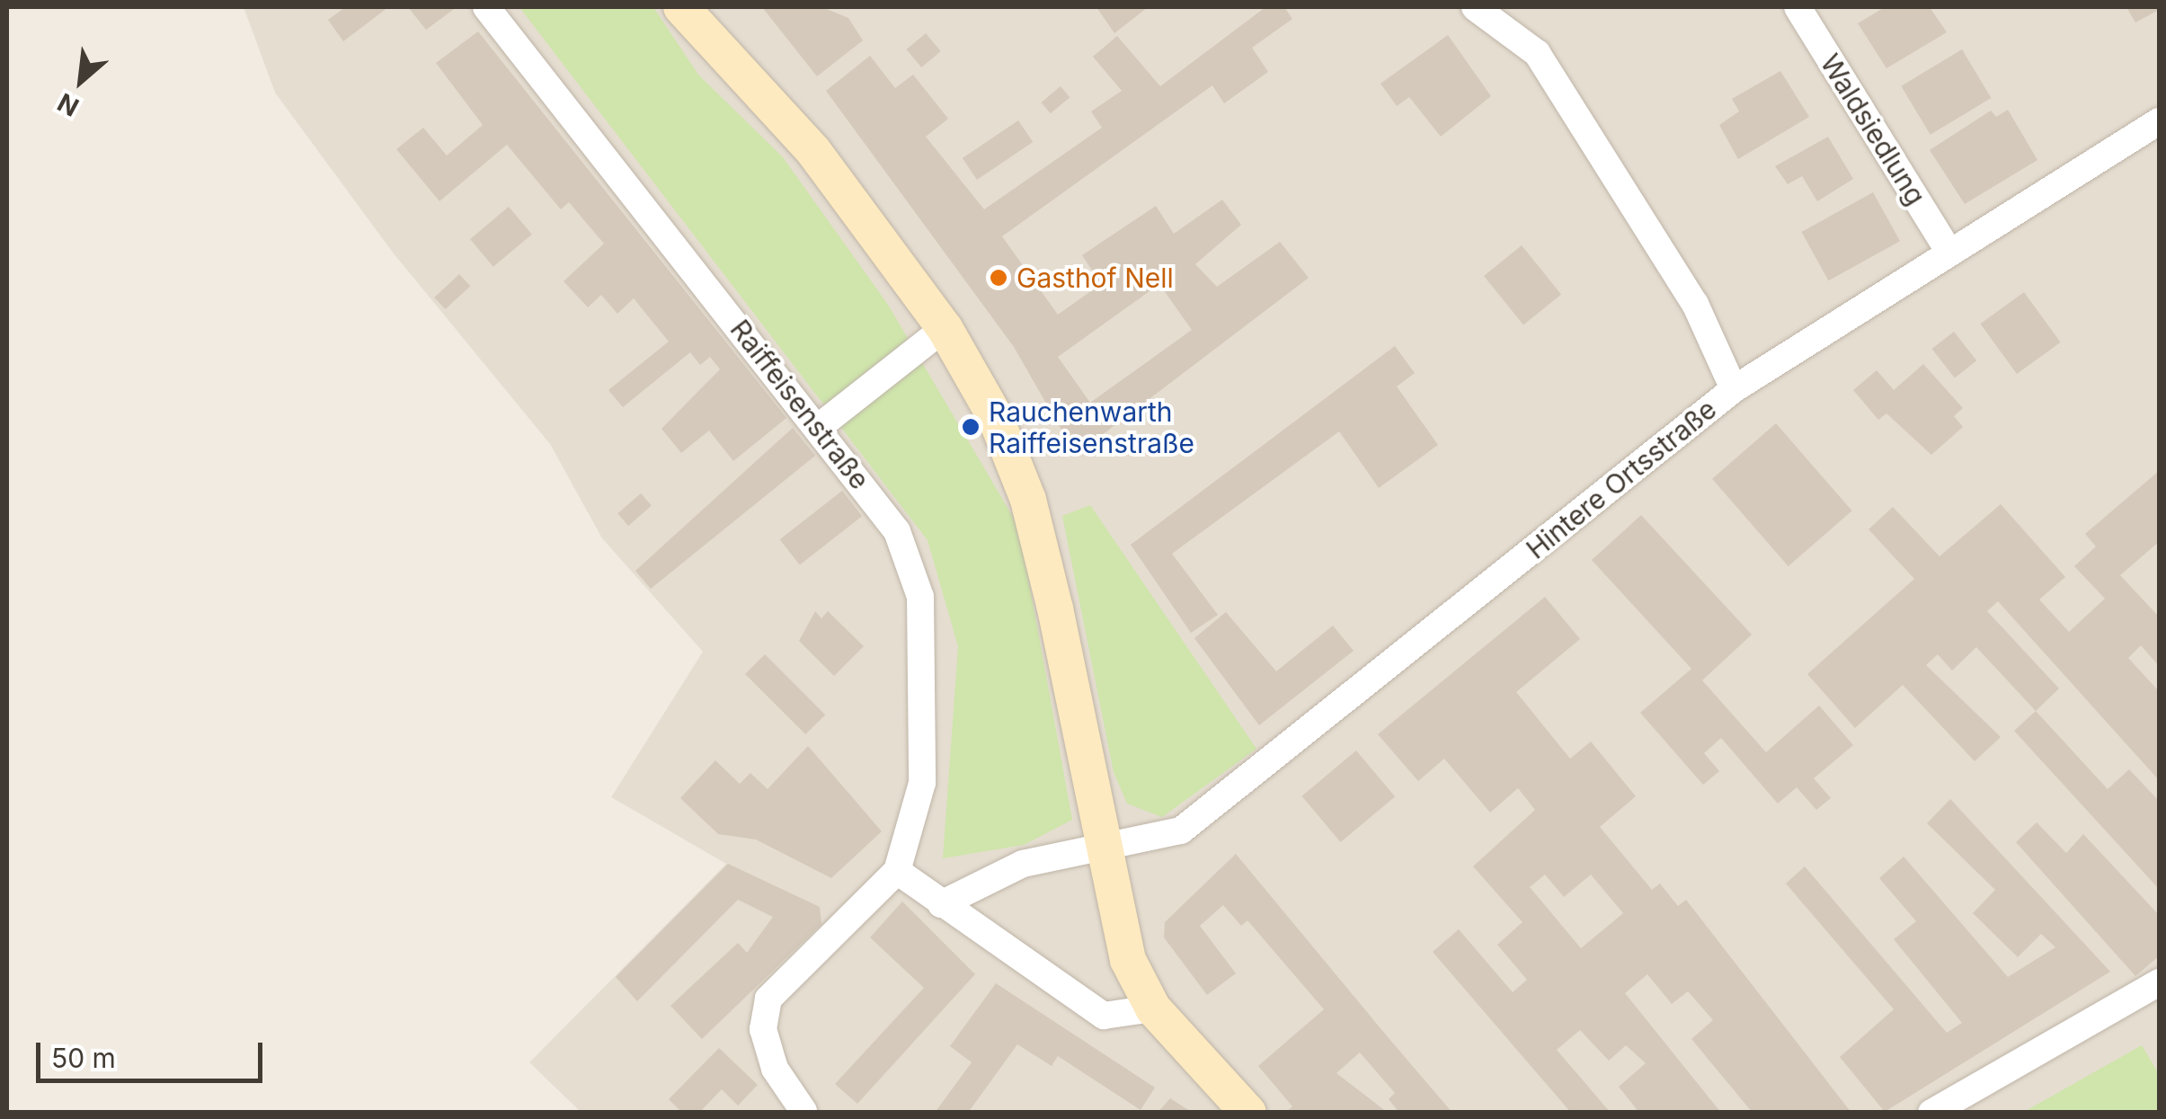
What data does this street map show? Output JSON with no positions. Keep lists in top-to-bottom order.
{
  "streets": {
    "street": ["Waldsiedlung", "Raiffeisenstraße", "Hintere Ortsstraße"]
  },
  "crossings": [
    ["Waldsiedlung", "Hintere Ortsstraße"]
  ],
  "places": ["Gasthof Nell", "Rauchenwarth Raiffeisenstraße"],
  "scale_bar": "50 m",
  "north": "bottom left"
}
